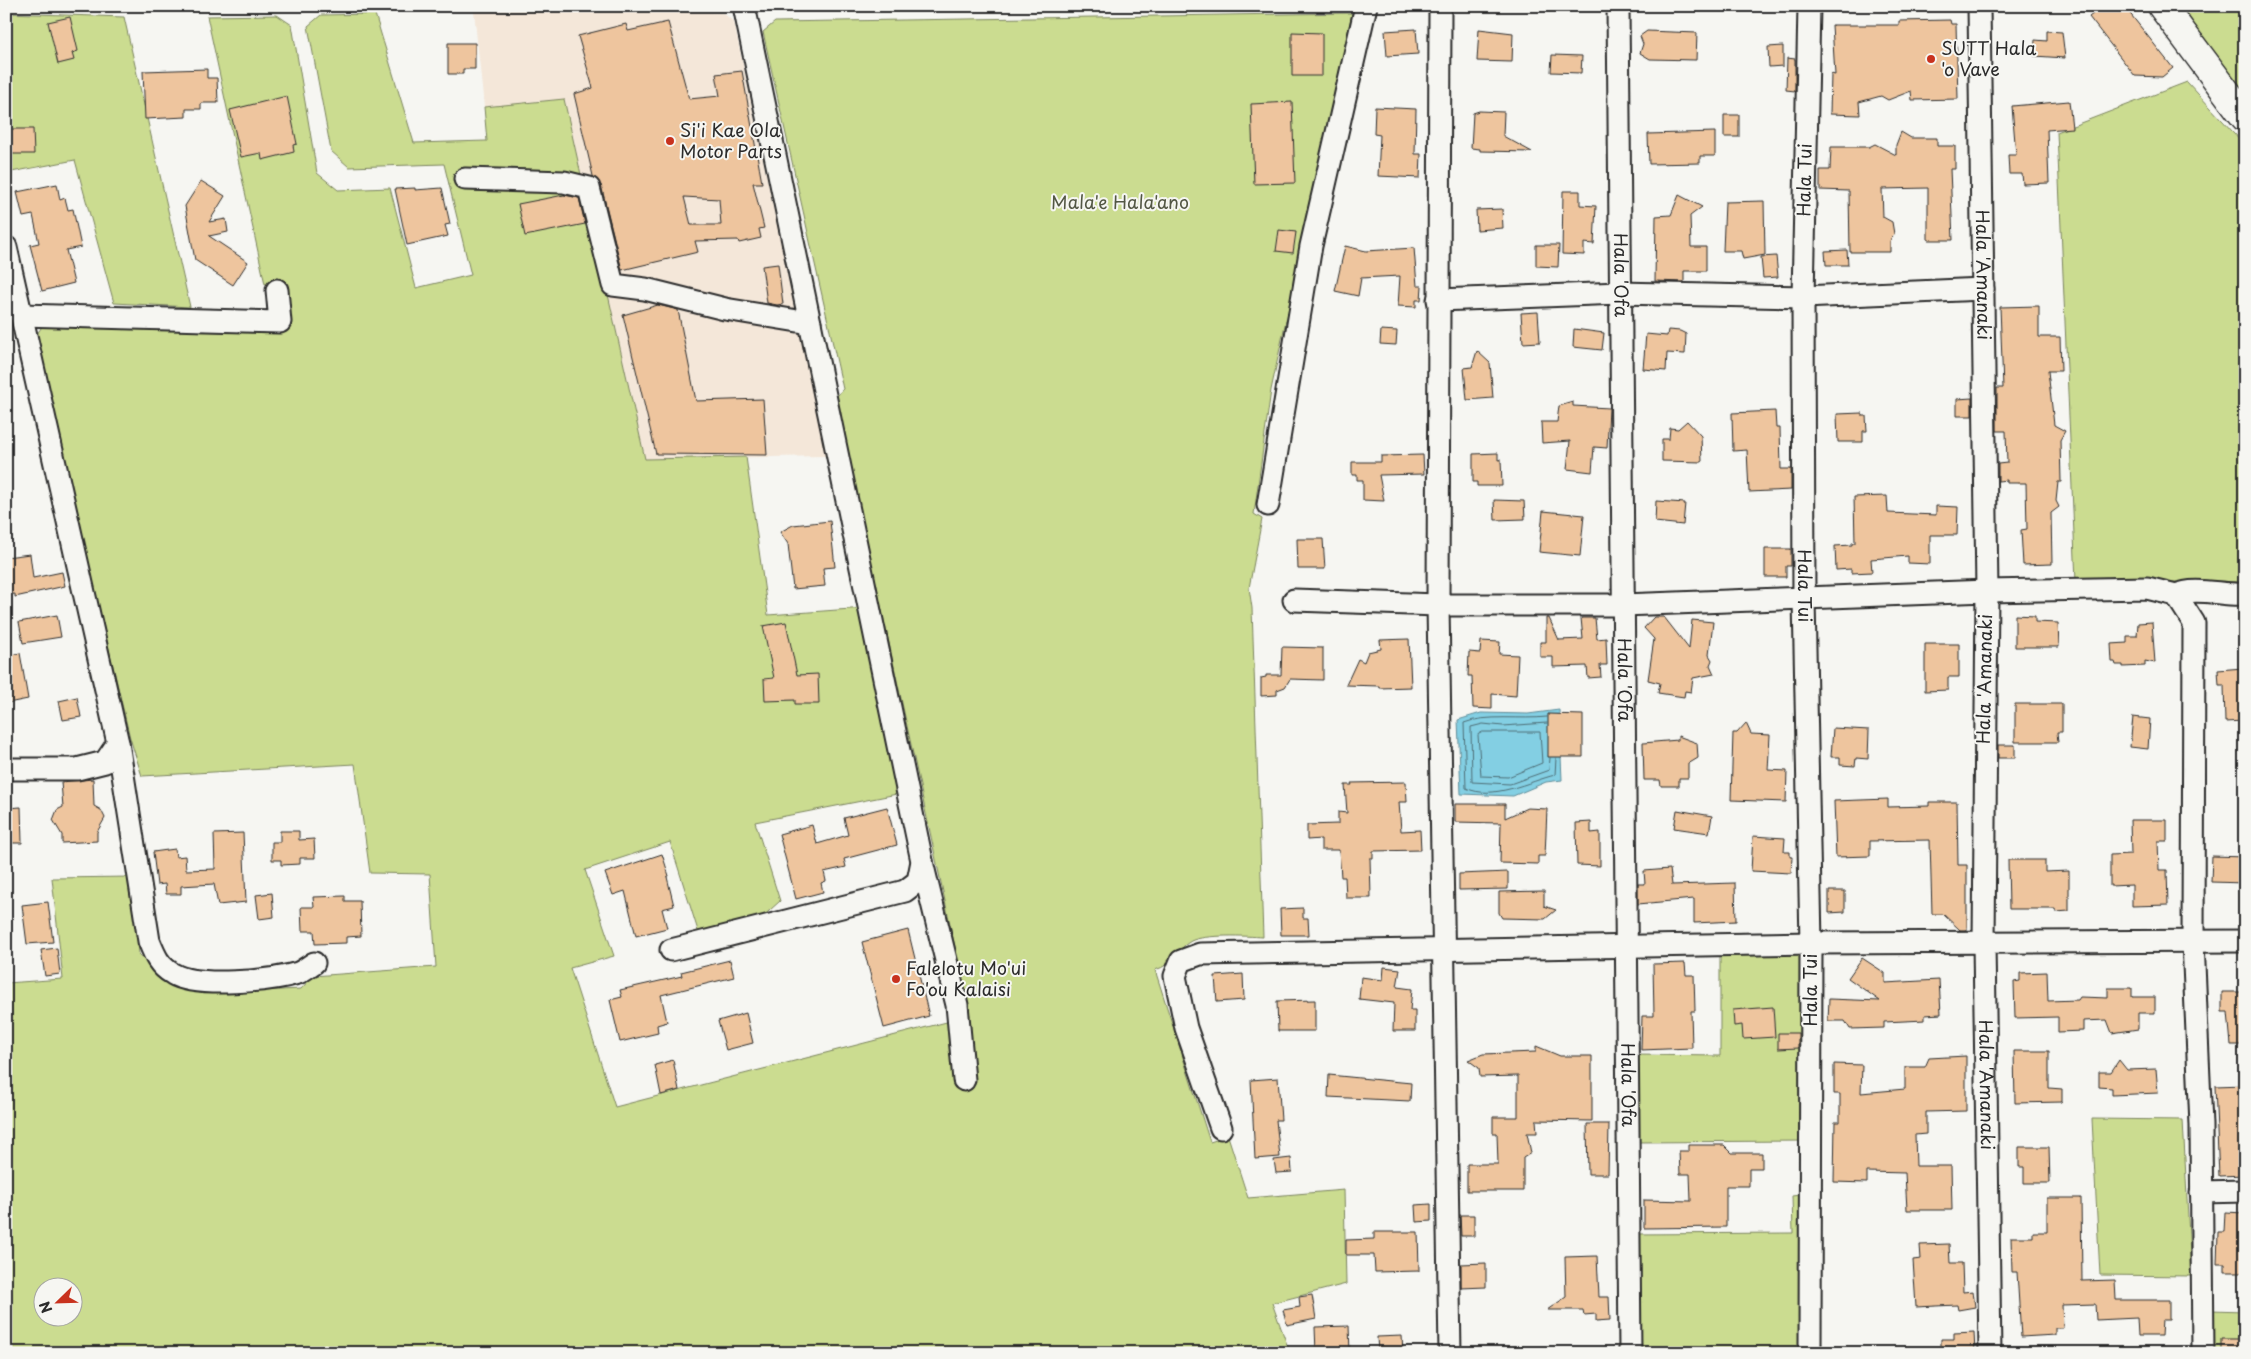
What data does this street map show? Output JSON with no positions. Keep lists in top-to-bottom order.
{
  "streets": {
    "street": ["Hala Tui", "Hala 'Ofa", "Hala 'Amanaki"]
  },
  "parks": ["Mala'e Hala'ano"],
  "places": ["SUTT Hala 'o Vave", "Si'i Kae Ola Motor Parts", "Falelotu Mo'ui Fo'ou Kalaisi"],
  "north": "bottom left"
}
